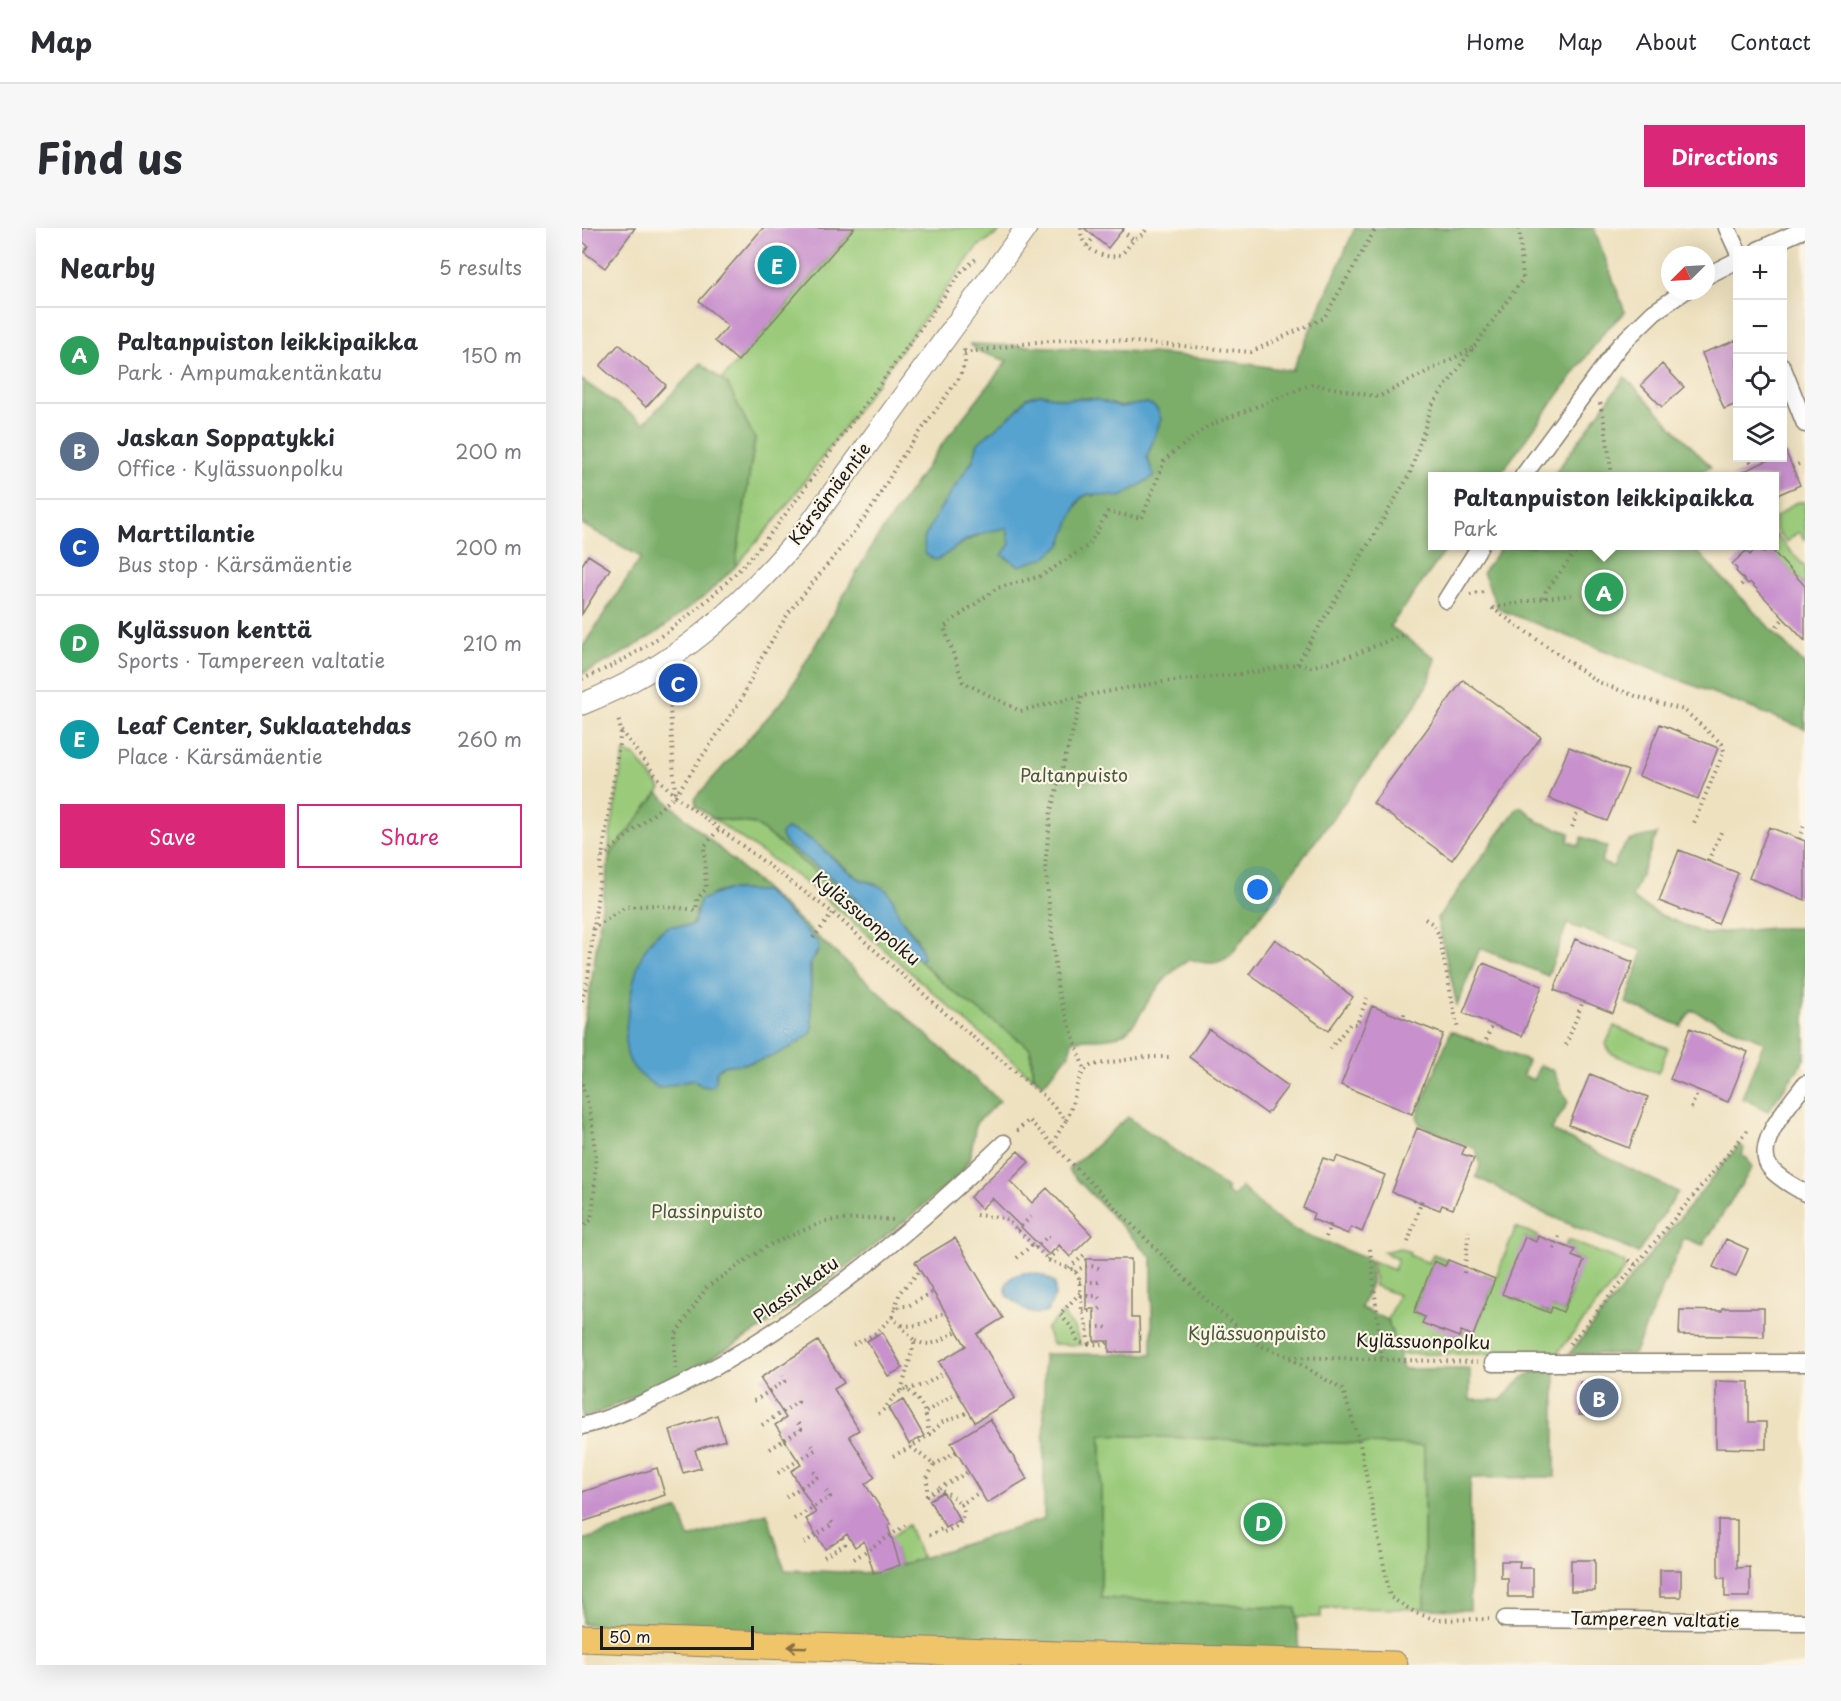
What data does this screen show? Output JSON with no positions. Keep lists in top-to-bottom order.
{
  "streets": {
    "street": [
      "Kärsämäentie",
      "Kylässuonpolku",
      "Plassinkatu",
      "Tampereen valtatie"
    ]
  },
  "parks": ["Paltanpuisto", "Plassinpuisto", "Kylässuonpuisto"],
  "scale_bar": "50 m",
  "north": "bottom left",
  "page": {
    "header": "Map",
    "nav": [
      "Home",
      "Map",
      "About",
      "Contact"
    ],
    "title": "Find us",
    "buttons": [
      "Directions",
      ["Save", "Share"]
    ],
    "heading": ["Nearby", "5 results"],
    "pins": [
      "E",
      "A",
      "C",
      "B",
      "D"
    ],
    "map_buttons": ["+", "−"],
    "list": [
      {
        "mark": "A",
        "name": "Paltanpuiston leikkipaikka",
        "note": "Park · Ampumakentänkatu",
        "value": "150 m"
      },
      {
        "mark": "B",
        "name": "Jaskan Soppatykki",
        "note": "Office · Kylässuonpolku",
        "value": "200 m"
      },
      {
        "mark": "C",
        "name": "Marttilantie",
        "note": "Bus stop · Kärsämäentie",
        "value": "200 m"
      },
      {
        "mark": "D",
        "name": "Kylässuon kenttä",
        "note": "Sports · Tampereen valtatie",
        "value": "210 m"
      },
      {
        "mark": "E",
        "name": "Leaf Center, Suklaatehdas",
        "note": "Place · Kärsämäentie",
        "value": "260 m"
      }
    ],
    "popup": ["Paltanpuiston leikkipaikka", "Park"],
    "scale": "50 m"
  }
}
